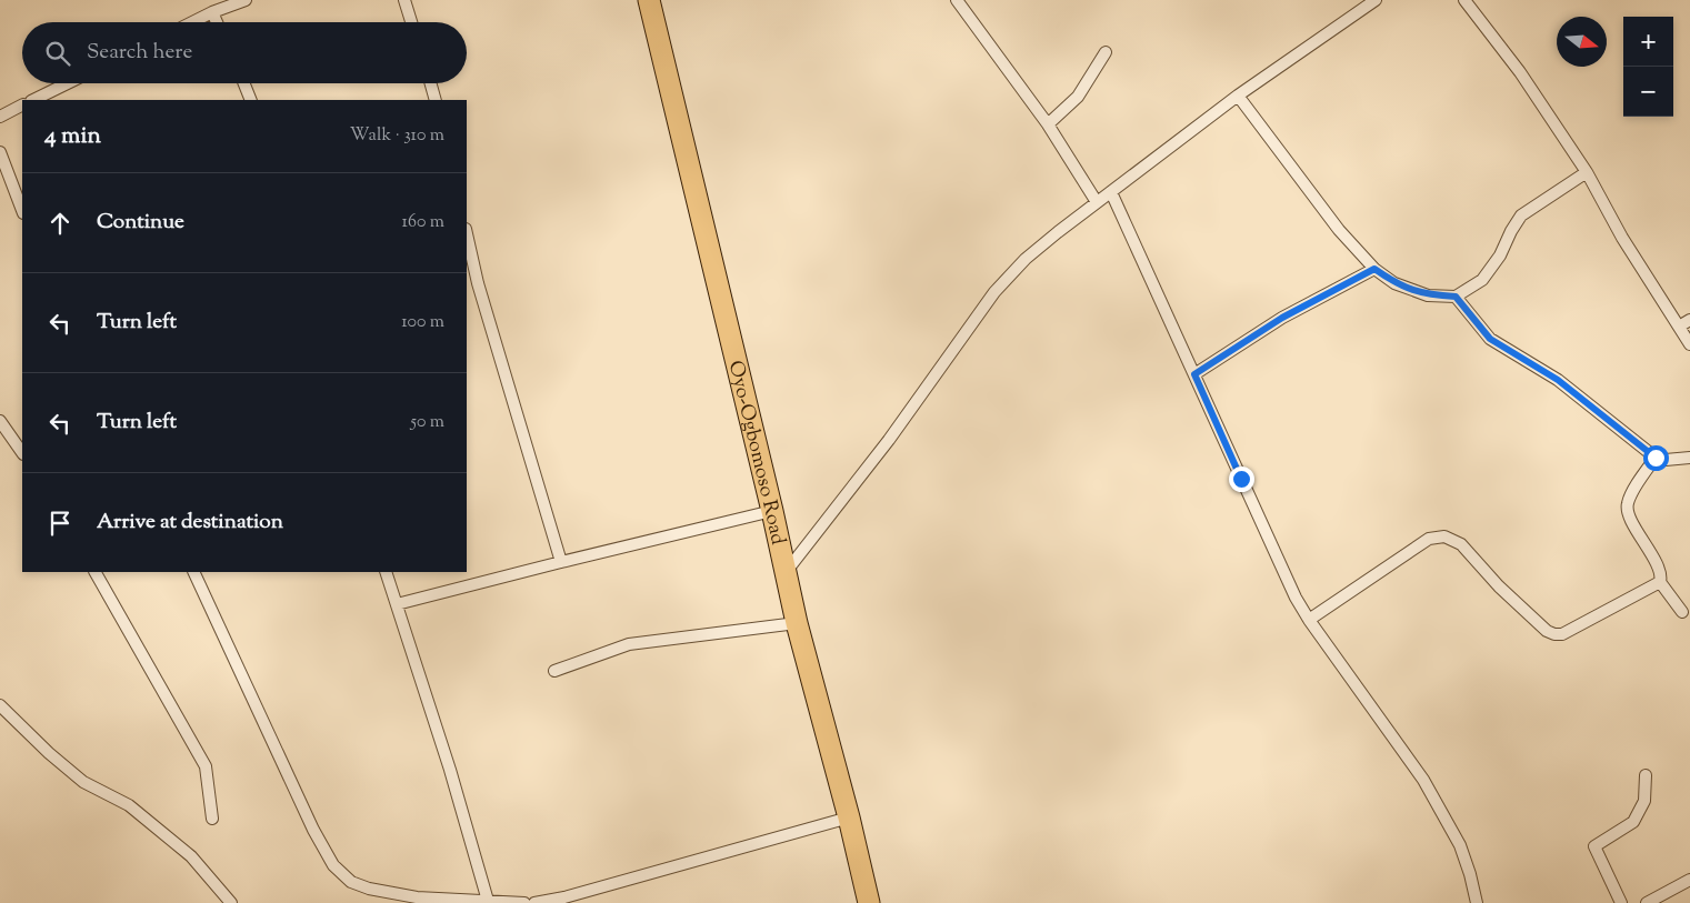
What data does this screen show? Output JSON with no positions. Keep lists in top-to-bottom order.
{
  "streets": {
    "highway": ["Oyo-Ogbomoso Road"]
  },
  "north": "right",
  "page": {
    "map_buttons": ["+", "−"],
    "search": "Search here",
    "heading": ["4 min", "Walk · 310 m"],
    "list": [
      ["Continue", "160 m"],
      ["Turn left", "100 m"],
      ["Turn left", "50 m"],
      "Arrive at destination"
    ]
  }
}
